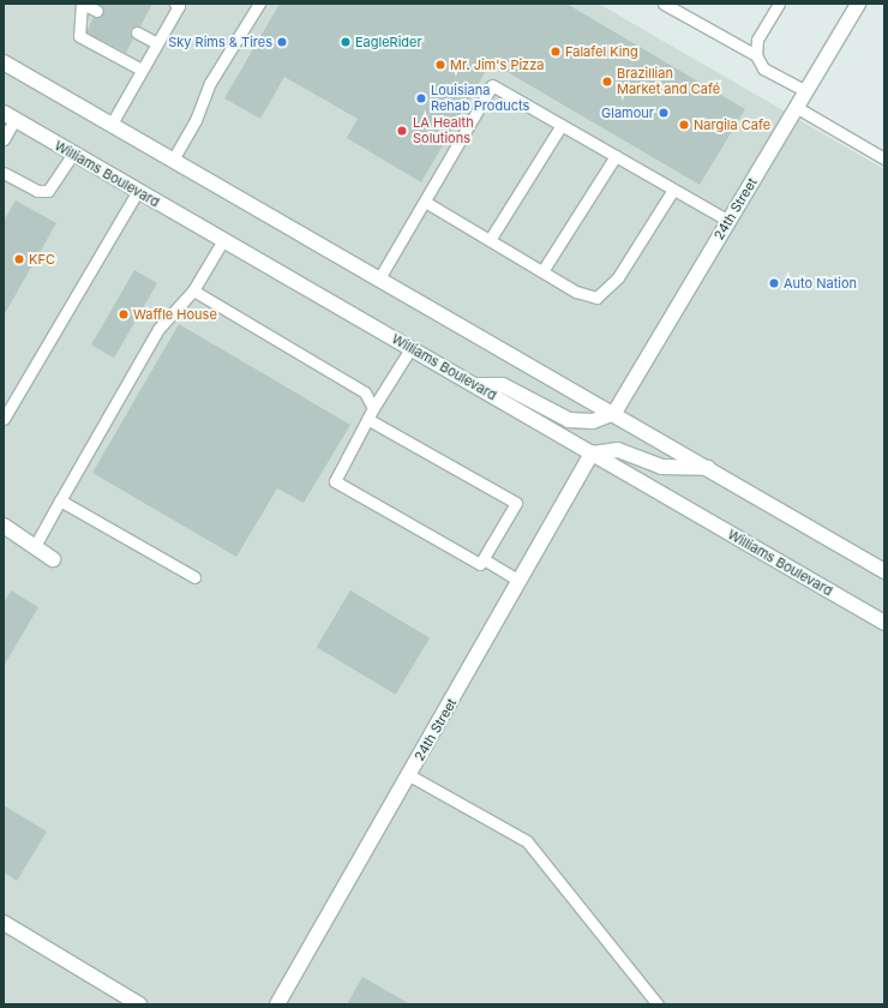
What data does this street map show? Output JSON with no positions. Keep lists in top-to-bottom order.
{
  "streets": {
    "main road": ["Williams Boulevard", "24th Street"]
  },
  "crossings": [
    ["Williams Boulevard", "24th Street"]
  ],
  "places": [
    "Sky Rims & Tires",
    "EagleRider",
    "Falafel King",
    "Mr. Jim's Pizza",
    "Brazillian Market and Café",
    "Louisiana Rehab Products",
    "Glamour",
    "Nargila Cafe",
    "LA Health Solutions",
    "KFC",
    "Auto Nation",
    "Waffle House"
  ]
}
